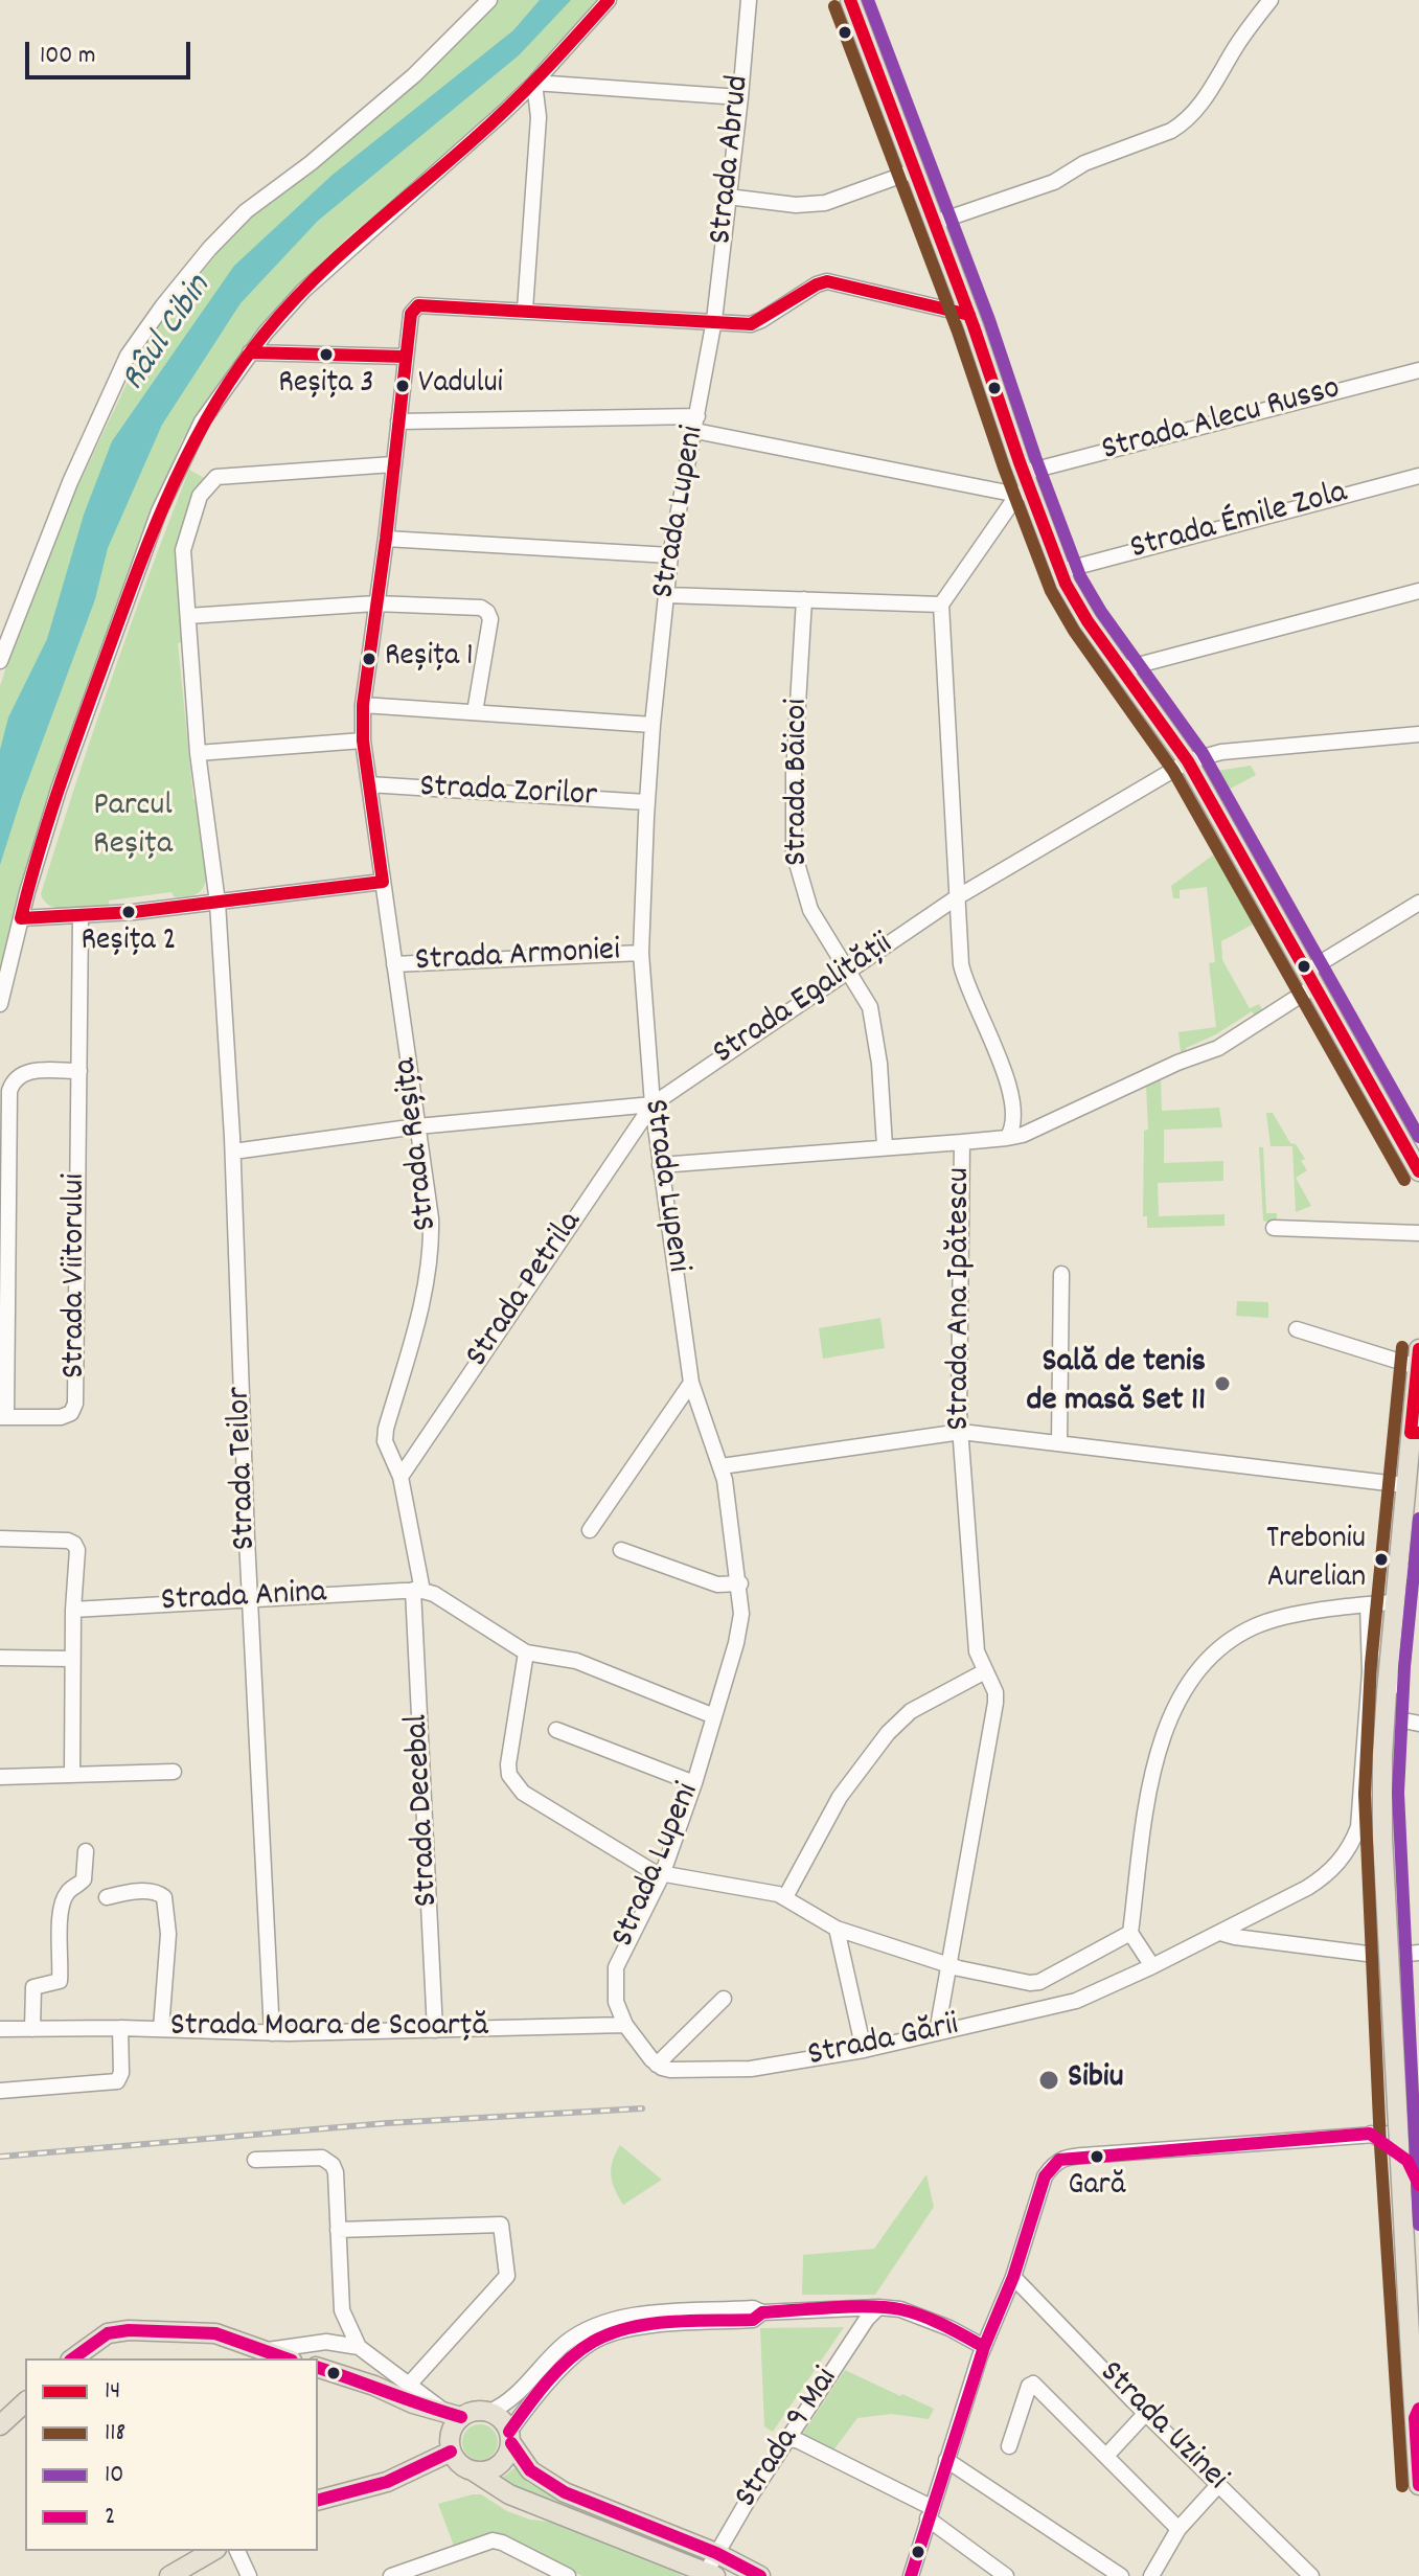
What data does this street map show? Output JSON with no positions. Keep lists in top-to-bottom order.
{
  "streets": {
    "street": [
      "Strada Abrud",
      "Strada Alecu Russo",
      "Strada Lupeni",
      "Strada Émile Zola",
      "Strada Băicoi",
      "Strada Zorilor",
      "Strada Armoniei",
      "Strada Egalității",
      "Strada Reșița",
      "Strada Viitorului",
      "Strada Petrila",
      "Strada Ana Ipătescu",
      "Strada Teilor",
      "Strada Anina",
      "Strada Decebal",
      "Strada Moara de Scoarță",
      "Strada Gării",
      "Strada Uzinei",
      "Strada 9 Mai"
    ]
  },
  "crossings": [
    ["Strada Abrud", "Strada Lupeni"],
    ["Strada Lupeni", "Strada Zorilor"],
    ["Strada Lupeni", "Strada Armoniei"],
    ["Strada Lupeni", "Strada Egalității"],
    ["Strada Lupeni", "Strada Petrila"],
    ["Strada Lupeni", "Strada Moara de Scoarță"],
    ["Strada Lupeni", "Strada Gării"],
    ["Strada Băicoi", "Strada Egalității"],
    ["Strada Zorilor", "Strada Reșița"],
    ["Strada Armoniei", "Strada Reșița"],
    ["Strada Egalității", "Strada Petrila"],
    ["Strada Egalității", "Strada Ana Ipătescu"],
    ["Strada Reșița", "Strada Petrila"],
    ["Strada Reșița", "Strada Anina"],
    ["Strada Reșița", "Strada Decebal"],
    ["Strada Ana Ipătescu", "Strada Gării"],
    ["Strada Teilor", "Strada Anina"],
    ["Strada Teilor", "Strada Moara de Scoarță"],
    ["Strada Anina", "Strada Decebal"],
    ["Strada Decebal", "Strada Moara de Scoarță"],
    ["Strada Moara de Scoarță", "Strada Gării"]
  ],
  "water": ["Râul Cibin"],
  "parks": ["Parcul Reșița"],
  "places": [
    "Reșița 3",
    "Vadului",
    "Reșița 1",
    "Reșița 2",
    "Sală de tenis de masă Set 11",
    "Treboniu Aurelian",
    "Sibiu",
    "Gară"
  ],
  "lines": [
    "transit line 14",
    "transit line 10",
    "transit line 118",
    "transit line 2"
  ],
  "legend": [
    "14",
    "118",
    "10",
    "2"
  ],
  "scale_bar": "100 m"
}
